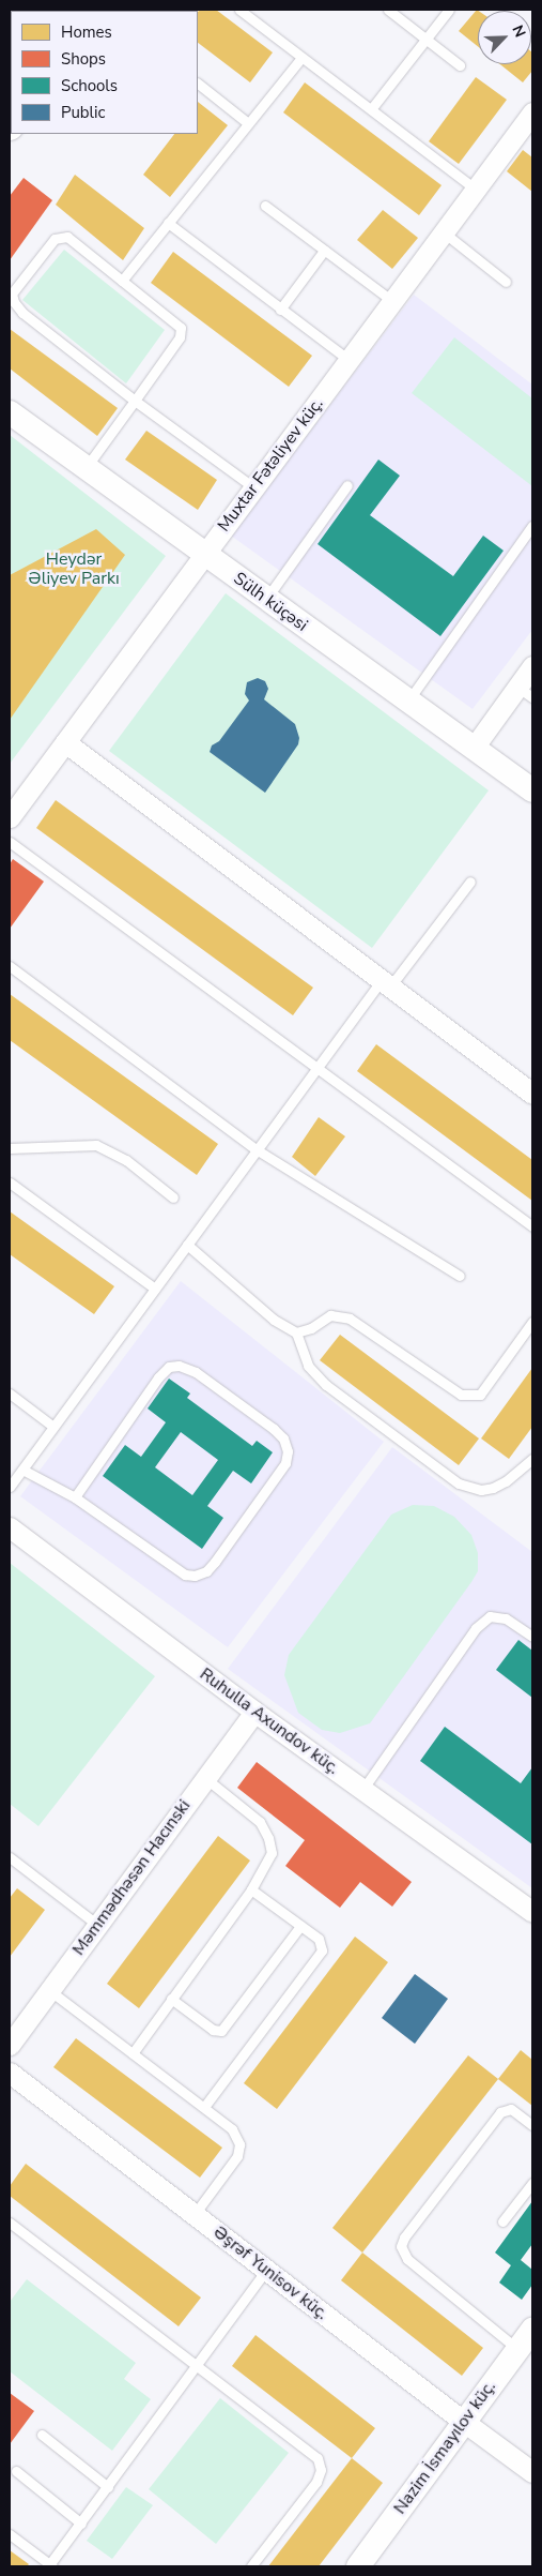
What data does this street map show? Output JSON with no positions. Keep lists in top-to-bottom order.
{
  "streets": {
    "street": [
      "Muxtar Fətəliyev küç.",
      "Sülh küçəsi",
      "Ruhulla Axundov küç.",
      "Məmmədhəsən Hacınski",
      "Əşrəf Yunisov küç.",
      "Nazim İsmayılov küç."
    ]
  },
  "crossings": [
    ["Muxtar Fətəliyev küç.", "Sülh küçəsi"],
    ["Ruhulla Axundov küç.", "Məmmədhəsən Hacınski"],
    ["Əşrəf Yunisov küç.", "Nazim İsmayılov küç."]
  ],
  "parks": ["Heydər Əliyev Parkı"],
  "legend": [
    "Homes",
    "Shops",
    "Schools",
    "Public"
  ],
  "north": "top right"
}
